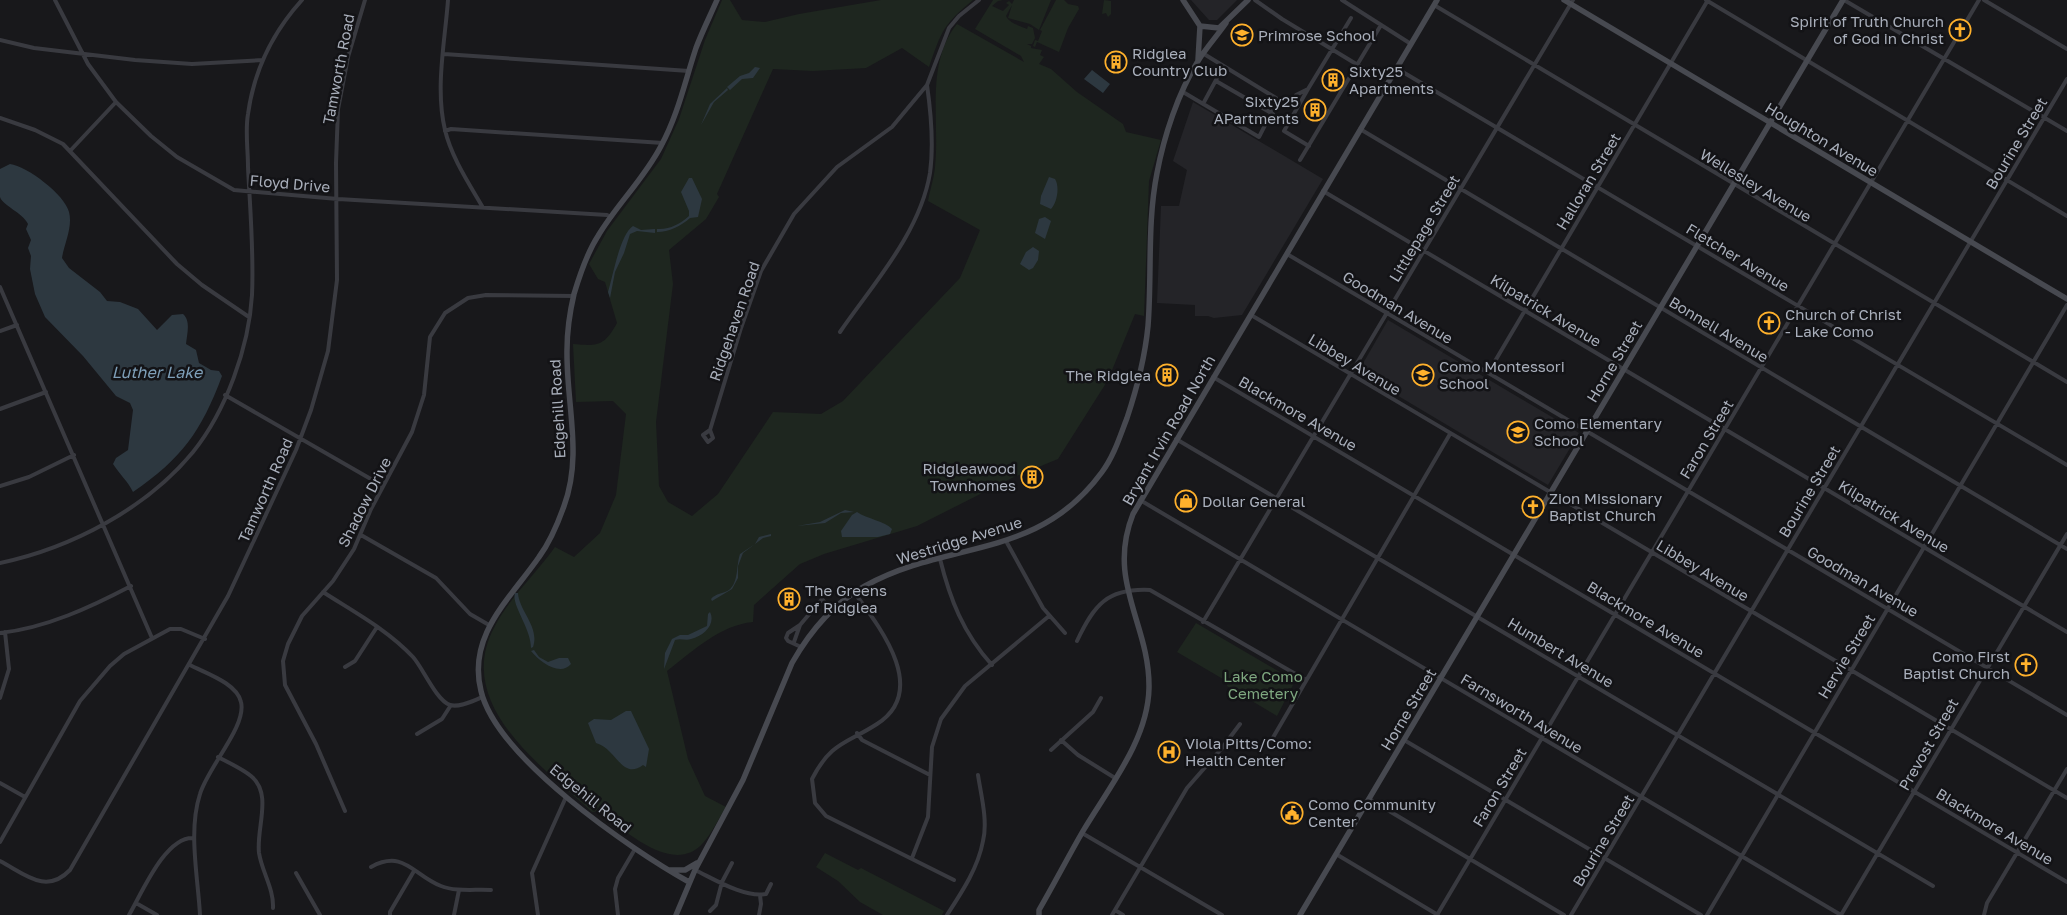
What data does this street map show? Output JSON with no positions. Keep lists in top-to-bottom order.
{
  "streets": {
    "street": [
      "Tamworth Road",
      "Houghton Avenue",
      "Bourine Street",
      "Halloran Street",
      "Floyd Drive",
      "Wellesley Avenue",
      "Littlepage Street",
      "Fletcher Avenue",
      "Goodman Avenue",
      "Kilpatrick Avenue",
      "Ridgehaven Road",
      "Bonnell Avenue",
      "Horne Street",
      "Libbey Avenue",
      "Edgehill Road",
      "Blackmore Avenue",
      "Bryant Irvin Road North",
      "Faron Street",
      "Shadow Drive",
      "Westridge Avenue",
      "Humbert Avenue",
      "Hervie Street",
      "Farnsworth Avenue",
      "Prevost Street"
    ]
  },
  "crossings": [
    ["Tamworth Road", "Floyd Drive"],
    ["Houghton Avenue", "Bourine Street"],
    ["Houghton Avenue", "Halloran Street"],
    ["Houghton Avenue", "Littlepage Street"],
    ["Houghton Avenue", "Horne Street"],
    ["Houghton Avenue", "Faron Street"],
    ["Bourine Street", "Wellesley Avenue"],
    ["Bourine Street", "Fletcher Avenue"],
    ["Bourine Street", "Goodman Avenue"],
    ["Bourine Street", "Kilpatrick Avenue"],
    ["Bourine Street", "Bonnell Avenue"],
    ["Bourine Street", "Libbey Avenue"],
    ["Bourine Street", "Blackmore Avenue"],
    ["Bourine Street", "Humbert Avenue"],
    ["Bourine Street", "Farnsworth Avenue"],
    ["Halloran Street", "Wellesley Avenue"],
    ["Halloran Street", "Fletcher Avenue"],
    ["Halloran Street", "Goodman Avenue"],
    ["Halloran Street", "Kilpatrick Avenue"],
    ["Halloran Street", "Bonnell Avenue"],
    ["Floyd Drive", "Edgehill Road"],
    ["Wellesley Avenue", "Littlepage Street"],
    ["Wellesley Avenue", "Horne Street"],
    ["Wellesley Avenue", "Faron Street"],
    ["Wellesley Avenue", "Hervie Street"],
    ["Littlepage Street", "Fletcher Avenue"],
    ["Littlepage Street", "Goodman Avenue"],
    ["Littlepage Street", "Kilpatrick Avenue"],
    ["Littlepage Street", "Bonnell Avenue"],
    ["Littlepage Street", "Libbey Avenue"],
    ["Littlepage Street", "Blackmore Avenue"],
    ["Littlepage Street", "Humbert Avenue"],
    ["Littlepage Street", "Farnsworth Avenue"],
    ["Fletcher Avenue", "Horne Street"],
    ["Fletcher Avenue", "Bryant Irvin Road North"],
    ["Fletcher Avenue", "Faron Street"],
    ["Fletcher Avenue", "Hervie Street"],
    ["Goodman Avenue", "Horne Street"],
    ["Goodman Avenue", "Bryant Irvin Road North"],
    ["Goodman Avenue", "Faron Street"],
    ["Goodman Avenue", "Hervie Street"],
    ["Goodman Avenue", "Prevost Street"],
    ["Kilpatrick Avenue", "Horne Street"],
    ["Kilpatrick Avenue", "Bryant Irvin Road North"],
    ["Kilpatrick Avenue", "Faron Street"],
    ["Kilpatrick Avenue", "Hervie Street"],
    ["Kilpatrick Avenue", "Prevost Street"],
    ["Bonnell Avenue", "Horne Street"],
    ["Bonnell Avenue", "Bryant Irvin Road North"],
    ["Bonnell Avenue", "Faron Street"],
    ["Bonnell Avenue", "Hervie Street"],
    ["Bonnell Avenue", "Prevost Street"],
    ["Horne Street", "Libbey Avenue"],
    ["Horne Street", "Blackmore Avenue"],
    ["Horne Street", "Humbert Avenue"],
    ["Horne Street", "Farnsworth Avenue"],
    ["Libbey Avenue", "Bryant Irvin Road North"],
    ["Libbey Avenue", "Faron Street"],
    ["Libbey Avenue", "Hervie Street"],
    ["Libbey Avenue", "Prevost Street"],
    ["Edgehill Road", "Shadow Drive"],
    ["Edgehill Road", "Westridge Avenue"],
    ["Blackmore Avenue", "Bryant Irvin Road North"],
    ["Blackmore Avenue", "Faron Street"],
    ["Blackmore Avenue", "Hervie Street"],
    ["Blackmore Avenue", "Prevost Street"],
    ["Bryant Irvin Road North", "Humbert Avenue"],
    ["Bryant Irvin Road North", "Farnsworth Avenue"],
    ["Faron Street", "Humbert Avenue"],
    ["Faron Street", "Farnsworth Avenue"],
    ["Humbert Avenue", "Hervie Street"],
    ["Humbert Avenue", "Prevost Street"],
    ["Hervie Street", "Farnsworth Avenue"],
    ["Farnsworth Avenue", "Prevost Street"]
  ],
  "water": ["Luther Lake"],
  "parks": ["Lake Como Cemetery"],
  "places": {
    "church": [
      "Spirit of Truth Church of God in Christ",
      "Church of Christ - Lake Como",
      "Zion Missionary Baptist Church",
      "Como First Baptist Church"
    ],
    "school or university": ["Primrose School", "Como Montessori School", "Como Elementary School"],
    "building": [
      "Ridglea Country Club",
      "Sixty25 Apartments",
      "Sixty25 APartments",
      "The Ridglea",
      "Ridgleawood Townhomes",
      "The Greens of Ridglea"
    ],
    "shop": ["Dollar General"],
    "hospital": ["Viola Pitts/Como: Health Center"],
    "public building": ["Como Community Center"]
  }
}
